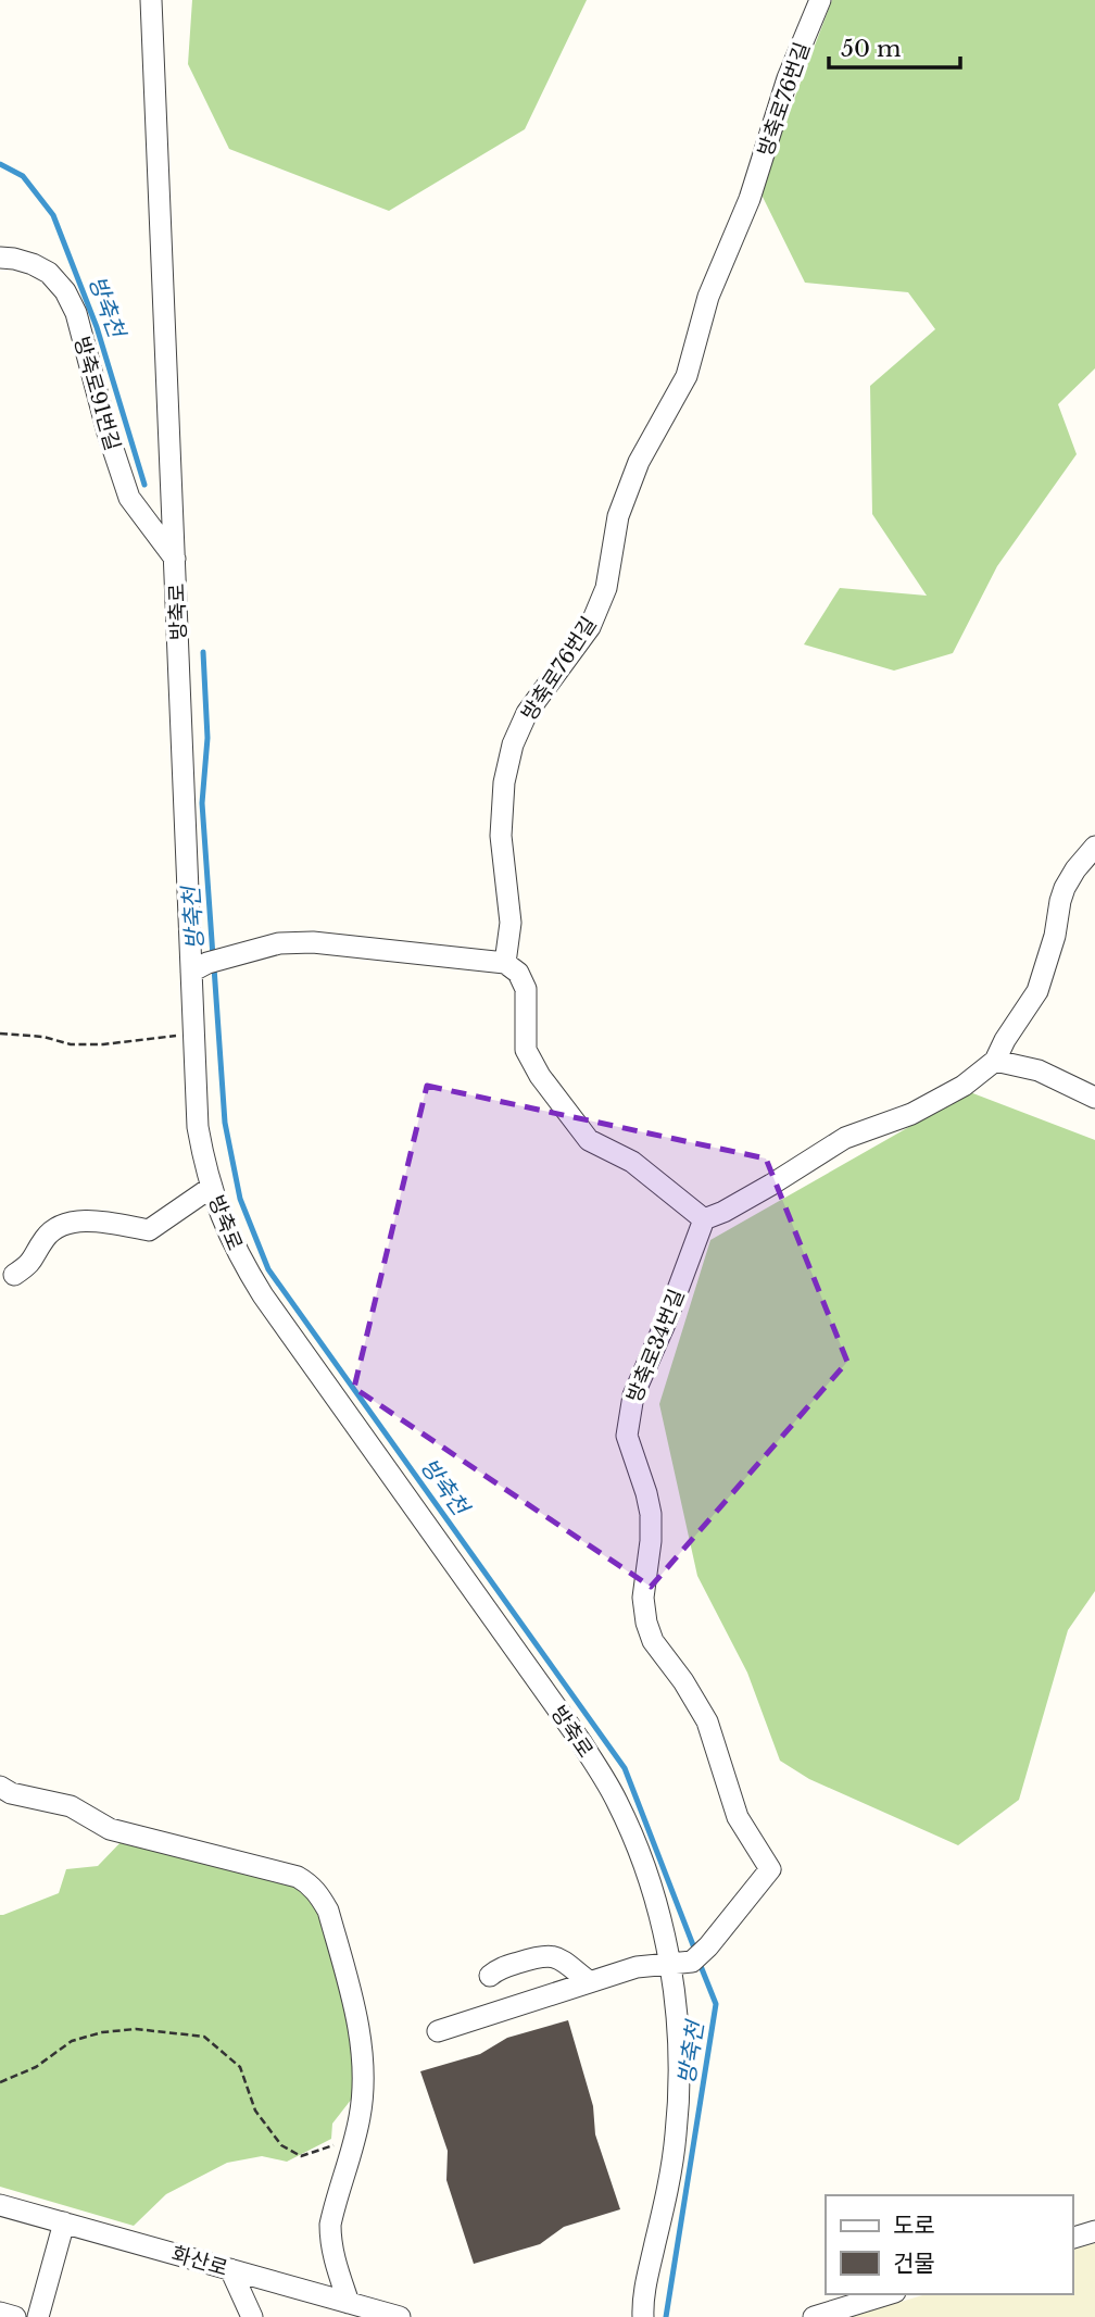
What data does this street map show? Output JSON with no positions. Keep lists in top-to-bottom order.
{
  "streets": {
    "street": [
      "방축로76번길",
      "방축로91번길",
      "방축로",
      "방축로34번길",
      "화산로"
    ]
  },
  "crossings": [
    ["방축로91번길", "방축로"],
    ["방축로", "방축로34번길"]
  ],
  "water": ["방축천"],
  "legend": ["도로", "건물"],
  "scale_bar": "50 m"
}
